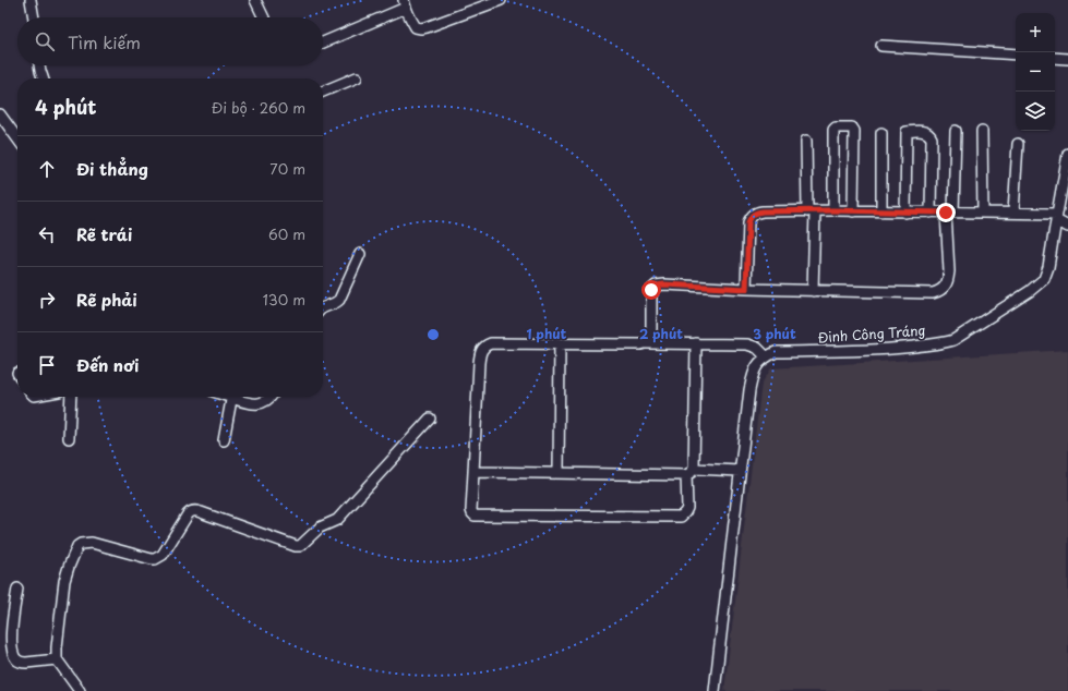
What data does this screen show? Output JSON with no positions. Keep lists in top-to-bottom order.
{
  "streets": {
    "street": ["Đinh Công Tráng"]
  },
  "page": {
    "map_buttons": ["+", "−"],
    "search": "Tìm kiếm",
    "heading": ["4 phút", "Đi bộ · 260 m"],
    "list": [
      ["Đi thẳng", "70 m"],
      ["Rẽ trái", "60 m"],
      ["Rẽ phải", "130 m"],
      "Đến nơi"
    ]
  },
  "rings": ["1 phút", "2 phút", "3 phút"]
}
